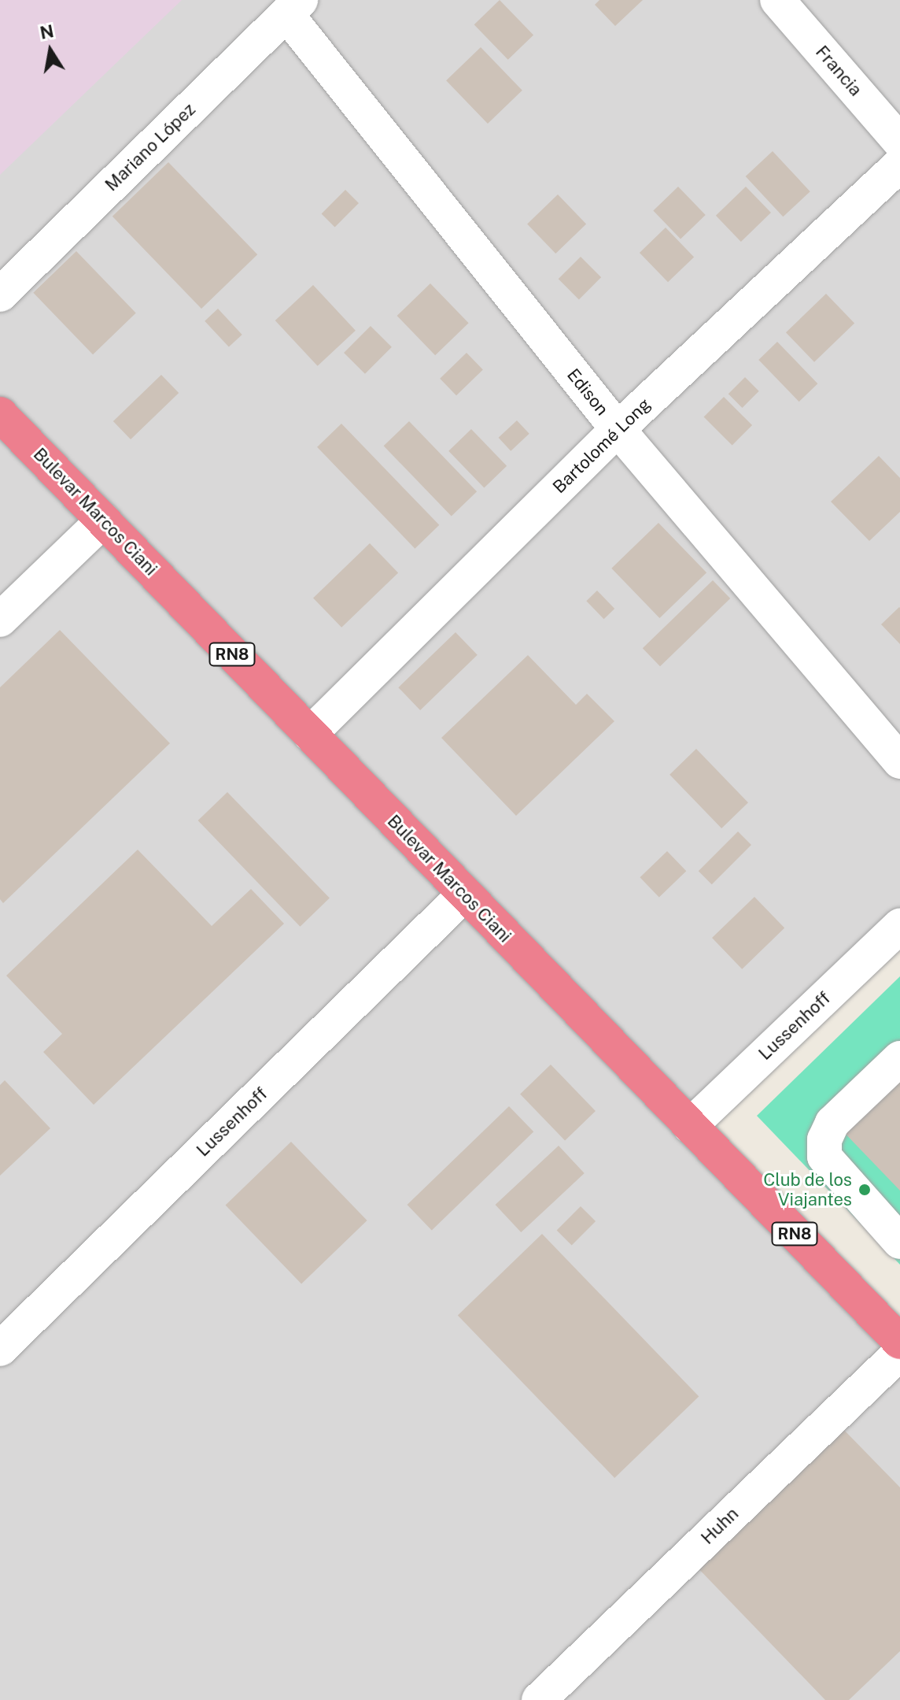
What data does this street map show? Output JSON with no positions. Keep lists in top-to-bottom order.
{
  "streets": {
    "highway": ["Bulevar Marcos Ciani", "RN8"],
    "street": [
      "Francia",
      "Mariano López",
      "Edison",
      "Bartolomé Long",
      "Lussenhoff",
      "Huhn"
    ]
  },
  "crossings": [
    ["Mariano López", "Edison"],
    ["Edison", "Bartolomé Long"],
    ["Bartolomé Long", "Bulevar Marcos Ciani"],
    ["Bulevar Marcos Ciani", "Lussenhoff"]
  ],
  "places": ["Club de los Viajantes"],
  "north": "top"
}
